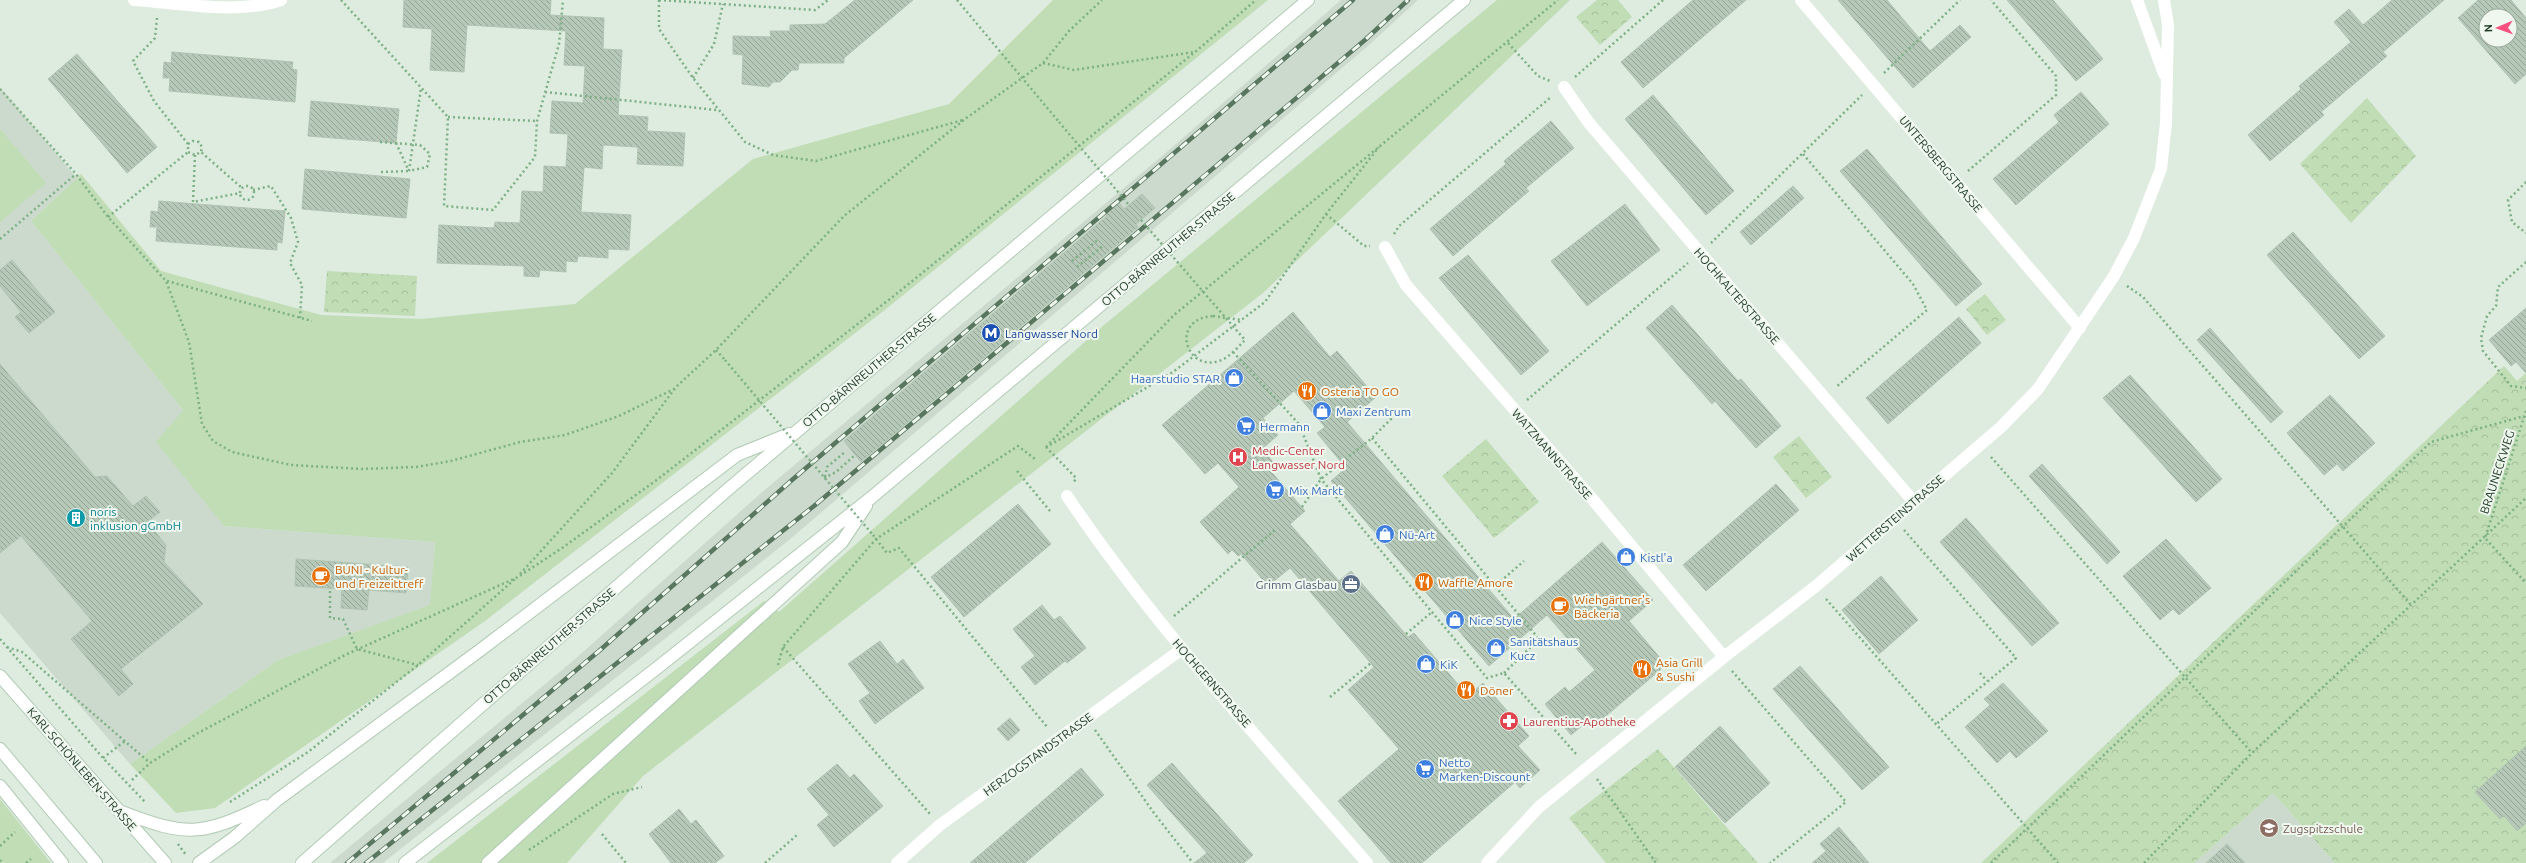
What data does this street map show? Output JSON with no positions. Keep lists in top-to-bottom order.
{
  "streets": {
    "main road": [
      "UNTERSBERGSTRASSE",
      "OTTO-BÄRNREUTHER-STRASSE",
      "HOCHKALTERSTRASSE",
      "WATZMANNSTRASSE",
      "WETTERSTEINSTRASSE",
      "HOCHGERNSTRASSE",
      "HERZOGSTANDSTRASSE",
      "KARL-SCHÖNLEBEN-STRASSE"
    ],
    "path": ["BRAUNECKWEG"]
  },
  "crossings": [
    ["UNTERSBERGSTRASSE", "WETTERSTEINSTRASSE"],
    ["OTTO-BÄRNREUTHER-STRASSE", "KARL-SCHÖNLEBEN-STRASSE"],
    ["HOCHKALTERSTRASSE", "WETTERSTEINSTRASSE"],
    ["WATZMANNSTRASSE", "WETTERSTEINSTRASSE"],
    ["HOCHGERNSTRASSE", "HERZOGSTANDSTRASSE"]
  ],
  "places": {
    "metro station": ["Langwasser Nord"],
    "shop": [
      "Haarstudio STAR",
      "Maxi Zentrum",
      "Nü-Art",
      "Kistl'a",
      "Nice Style",
      "Sanitätshaus Kucz",
      "KiK"
    ],
    "restaurant": [
      "Osteria TO GO",
      "Waffle Amore",
      "Asia Grill & Sushi",
      "Döner"
    ],
    "supermarket": ["Hermann", "Mix Markt", "Netto Marken-Discount"],
    "hospital": ["Medic-Center Langwasser Nord"],
    "building": ["noris inklusion gGmbH"],
    "cafe": ["BUNI - Kultur- und Freizeittreff", "Wiehgärtner's Bäckeria"],
    "office": ["Grimm Glasbau"],
    "pharmacy": ["Laurentius-Apotheke"],
    "school or university": ["Zugspitzschule"]
  },
  "north": "left"
}
